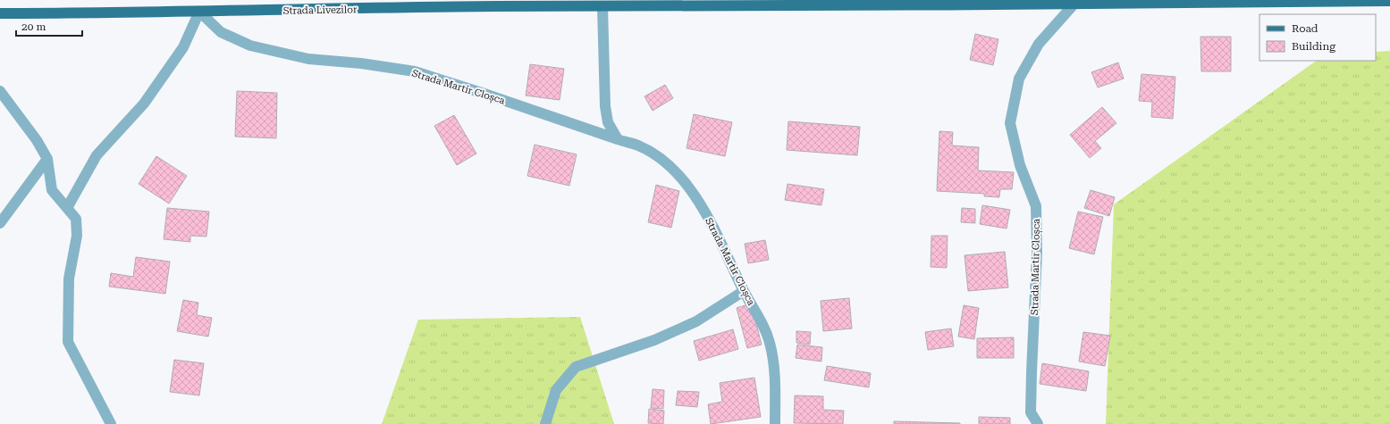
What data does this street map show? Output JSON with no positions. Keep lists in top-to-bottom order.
{
  "streets": {
    "main road": ["Strada Livezilor"],
    "street": ["Strada Martir Cloșca"]
  },
  "crossings": [
    ["Strada Livezilor", "Strada Martir Cloșca"]
  ],
  "legend": ["Road", "Building"],
  "scale_bar": "20 m"
}
